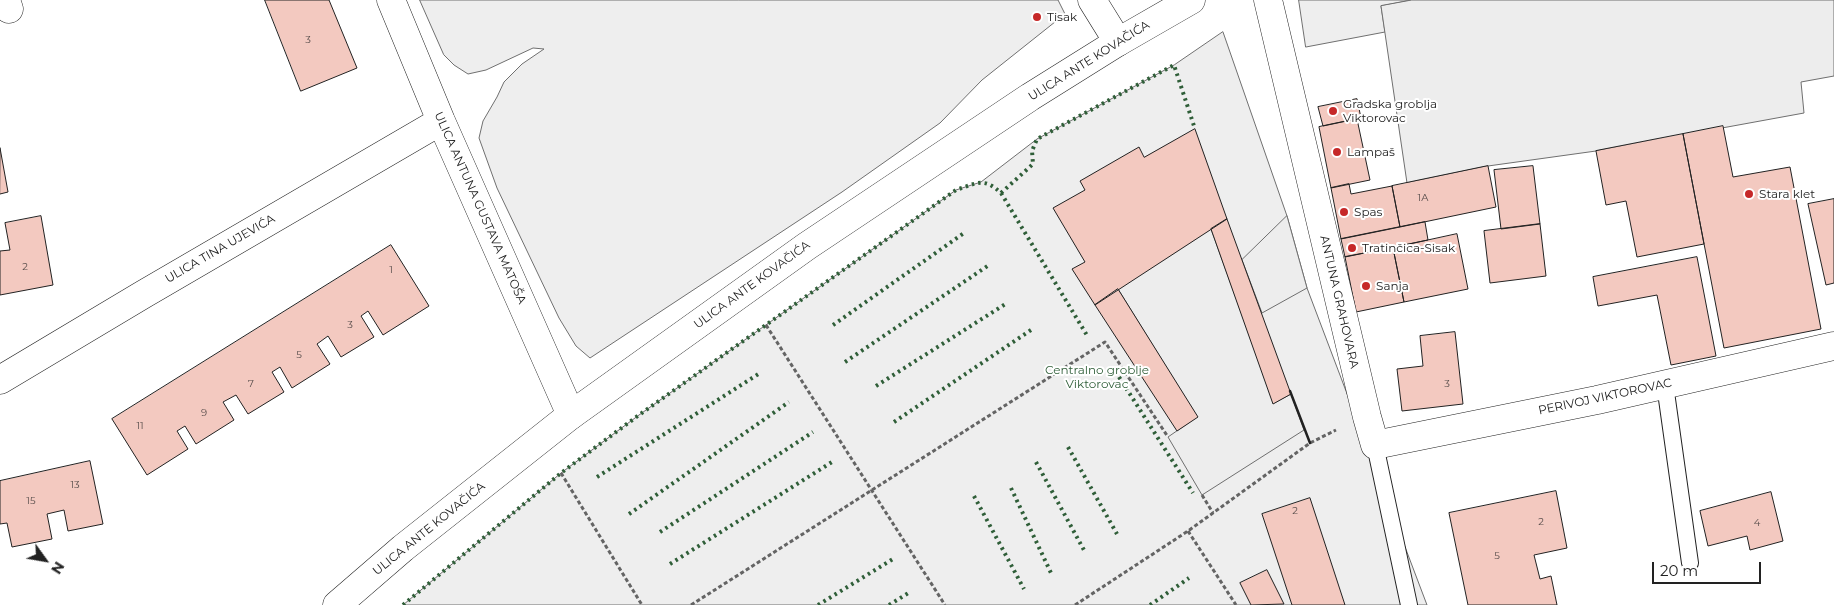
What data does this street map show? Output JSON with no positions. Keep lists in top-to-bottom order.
{
  "streets": {
    "street": [
      "ULICA ANTE KOVAČIĆA",
      "ULICA ANTUNA GUSTAVA MATOŠA",
      "ULICA TINA UJEVIĆA",
      "ANTUNA GRAHOVARA",
      "PERIVOJ VIKTOROVAC"
    ]
  },
  "crossings": [
    ["ULICA ANTE KOVAČIĆA", "ULICA ANTUNA GUSTAVA MATOŠA"],
    ["ULICA ANTUNA GUSTAVA MATOŠA", "ULICA TINA UJEVIĆA"],
    ["ANTUNA GRAHOVARA", "PERIVOJ VIKTOROVAC"]
  ],
  "parks": ["Centralno groblje Viktorovac"],
  "places": [
    "Tisak",
    "Gradska groblja Viktorovac",
    "Lampaš",
    "Stara klet",
    "Spas",
    "Tratinčica-Sisak",
    "Sanja"
  ],
  "house_numbers": [
    "3",
    "1A",
    "2",
    "1",
    "3",
    "5",
    "7",
    "3",
    "9",
    "11",
    "13",
    "15",
    "2",
    "2",
    "4",
    "5"
  ],
  "scale_bar": "20 m",
  "north": "bottom right"
}
